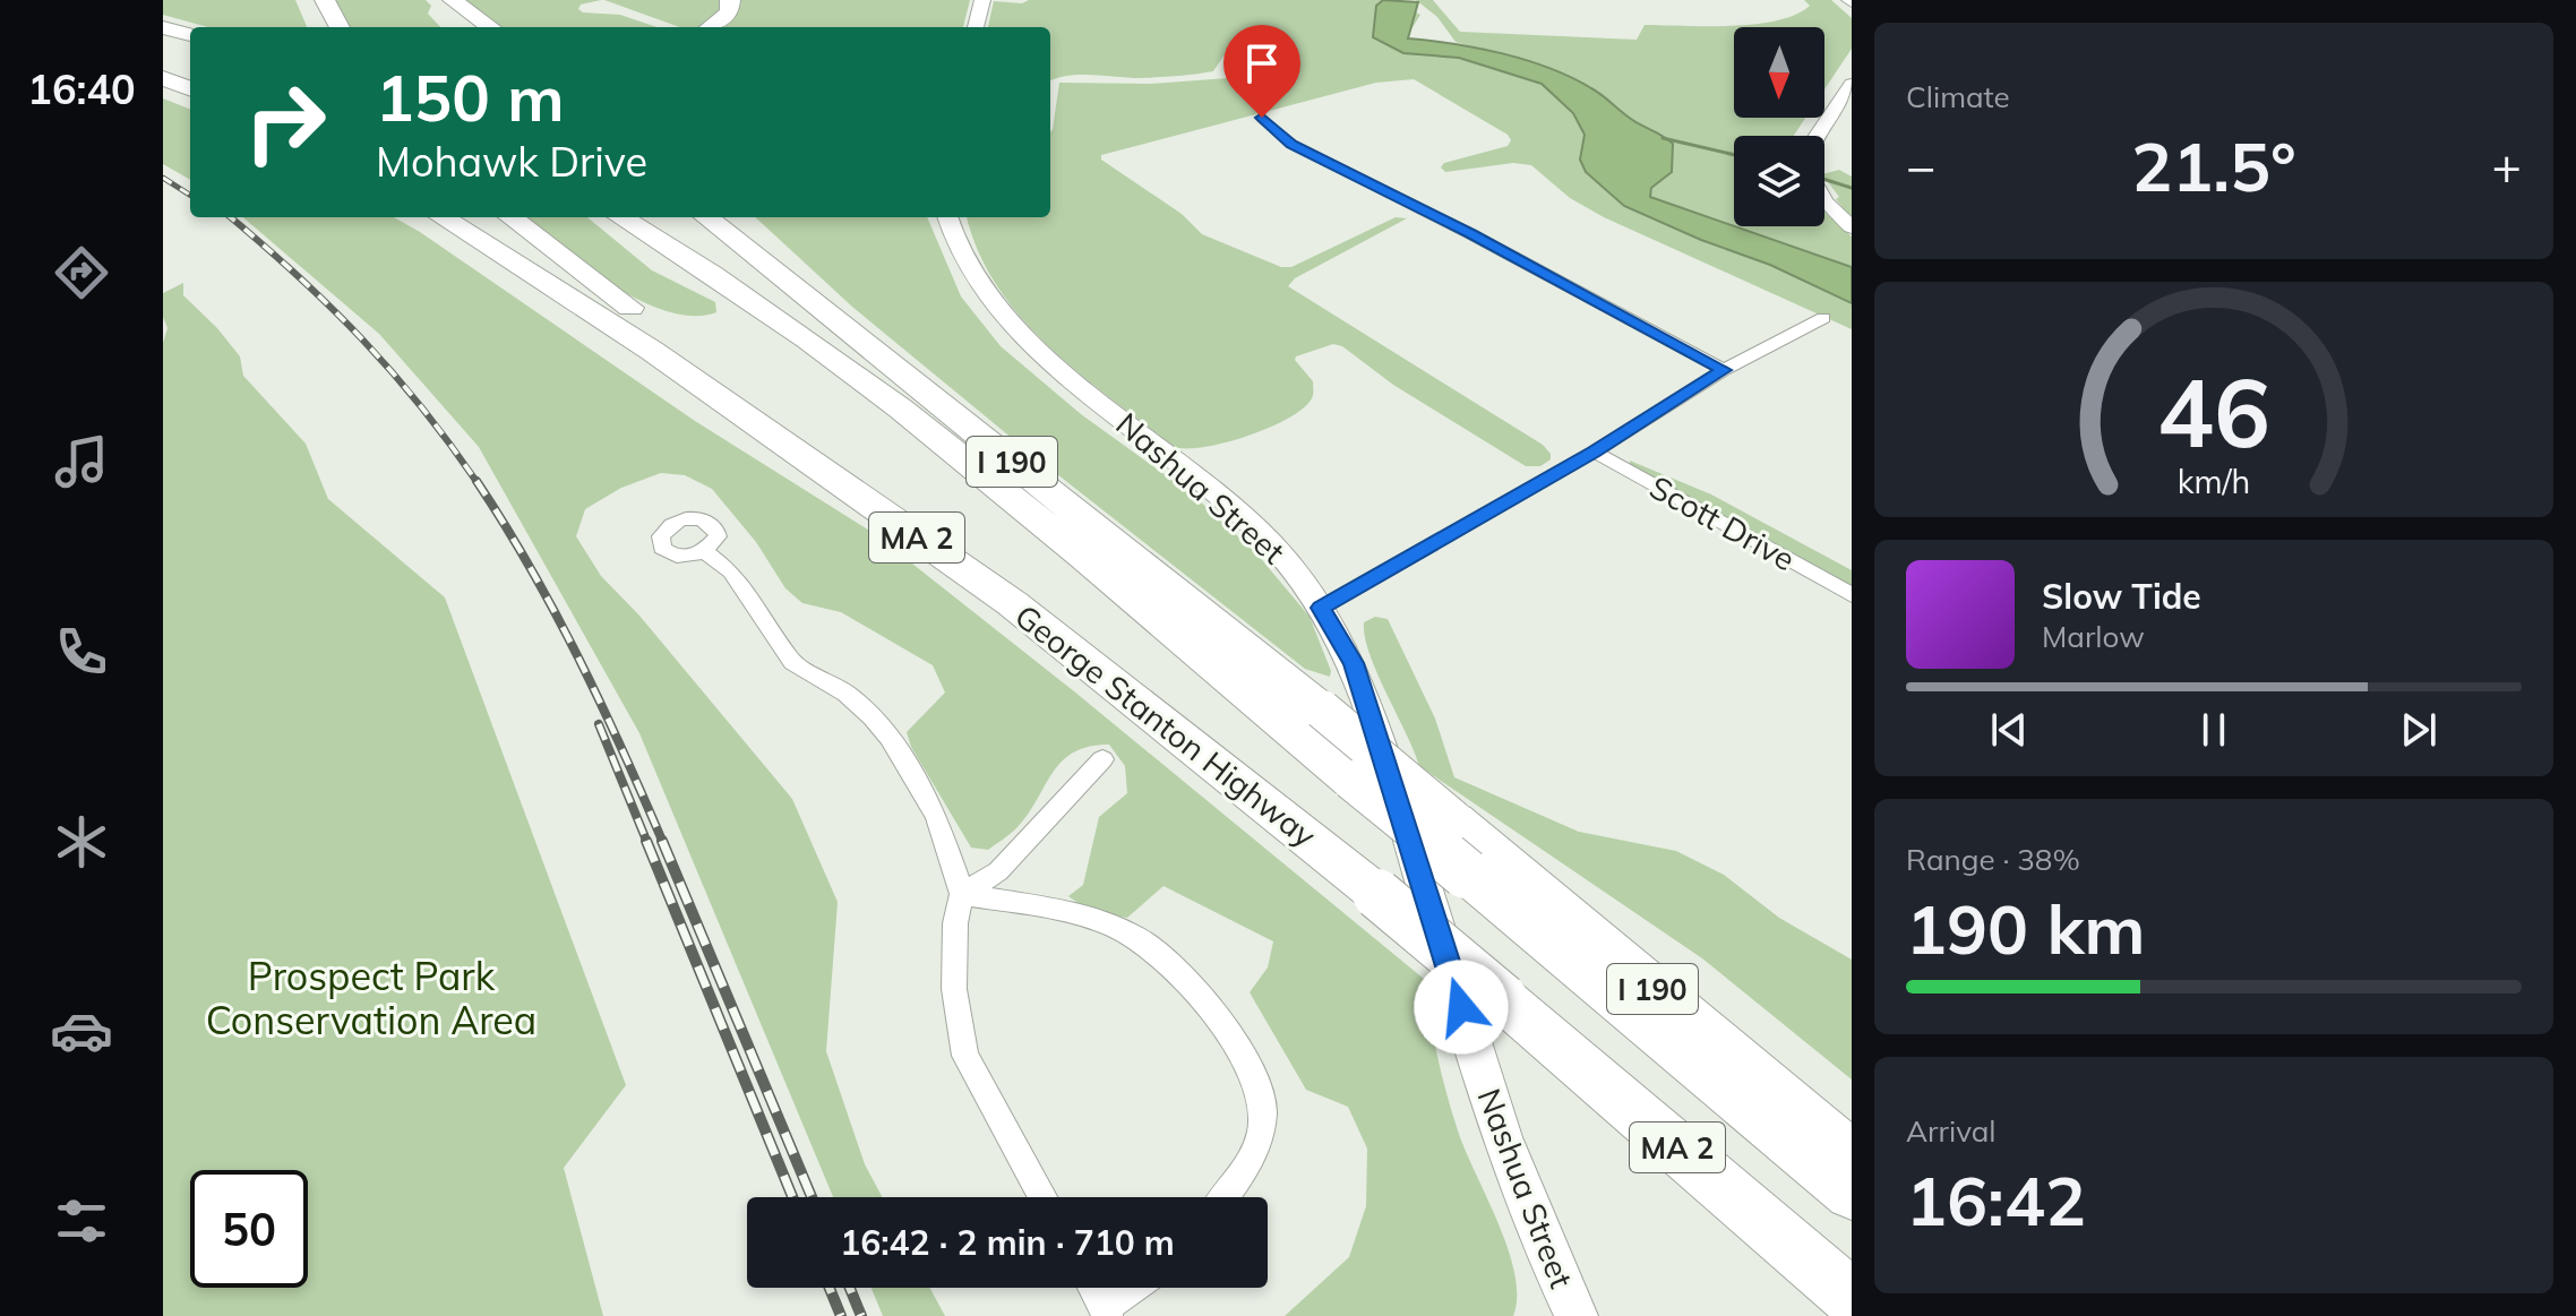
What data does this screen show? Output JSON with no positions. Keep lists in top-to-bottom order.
{
  "streets": {
    "highway": ["I 190", "MA 2", "George Stanton Highway"],
    "main road": ["Nashua Street"],
    "street": ["Scott Drive"]
  },
  "parks": ["Prospect Park Conservation Area"],
  "north": "bottom",
  "page": {
    "tabs": "16:40",
    "tile": [
      "Climate",
      ["Range · 38%", "190 km"],
      ["Arrival", "16:42"]
    ],
    "turn": ["150 m", "Mohawk Drive"],
    "heat": ["−", "21.5°", "+"],
    "song": ["Slow Tide", "Marlow"],
    "limit": "50",
    "trip": "16:42 · 2 min · 710 m",
    "gauge": ["46", "km/h"]
  }
}
